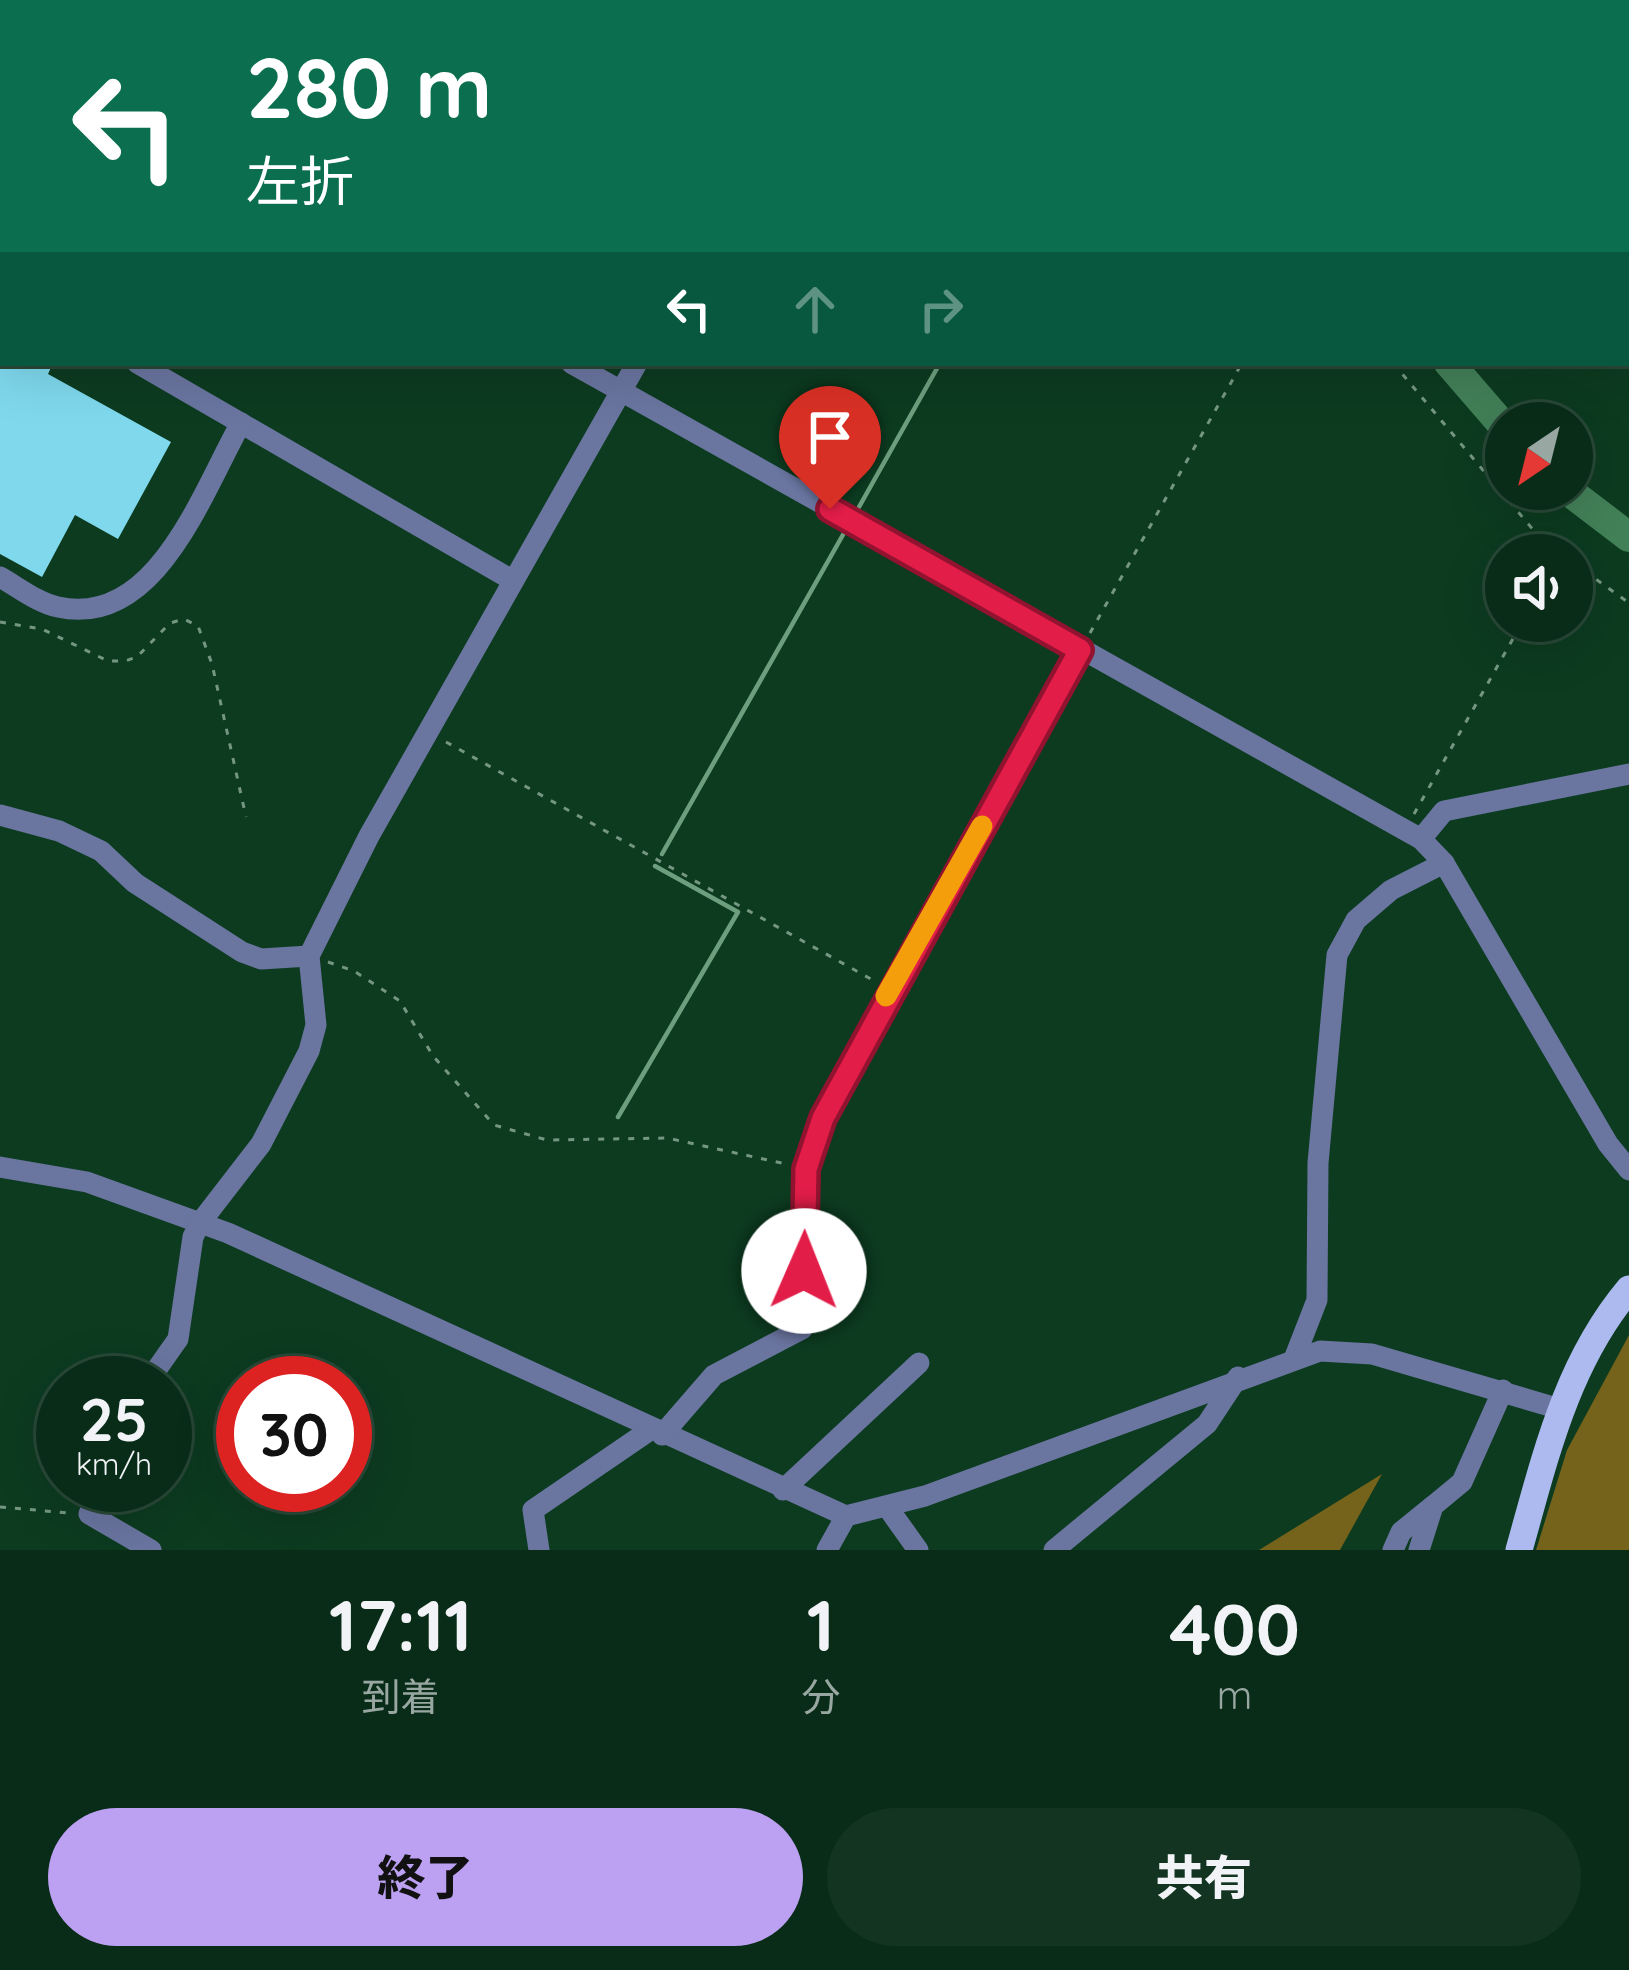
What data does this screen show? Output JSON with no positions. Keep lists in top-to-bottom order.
{
  "north": "bottom left",
  "page": {
    "turn": ["280 m", "左折"],
    "speed": "25 km/h",
    "limit": "30",
    "eta": [
      "17:11",
      "到着",
      "1",
      "分",
      "400",
      "m"
    ],
    "buttons": ["終了", "共有"]
  }
}
